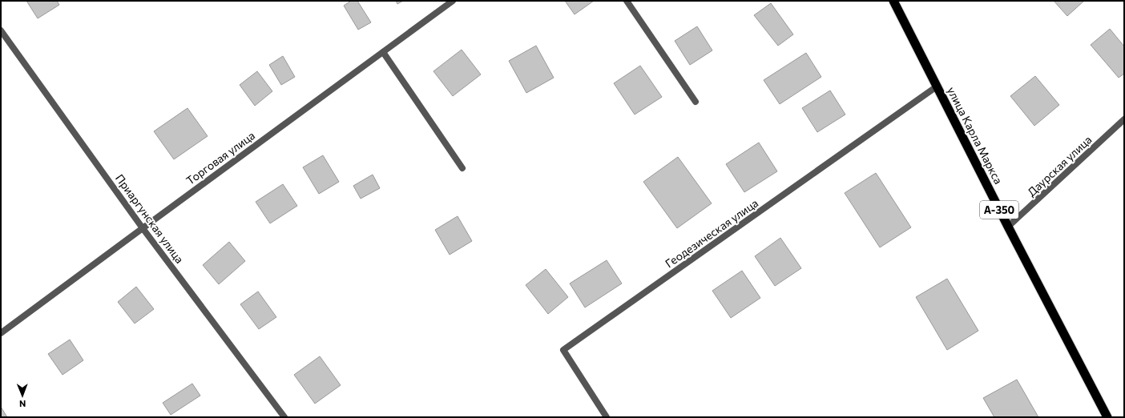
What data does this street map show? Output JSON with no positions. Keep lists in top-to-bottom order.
{
  "streets": {
    "highway": ["улица Карла Маркса", "А-350"],
    "street": [
      "Торговая улица",
      "Даурская улица",
      "Приаргунская улица",
      "Геодезическая улица"
    ]
  },
  "crossings": [
    ["улица Карла Маркса", "Даурская улица"],
    ["улица Карла Маркса", "Геодезическая улица"],
    ["Торговая улица", "Приаргунская улица"]
  ],
  "north": "bottom"
}
